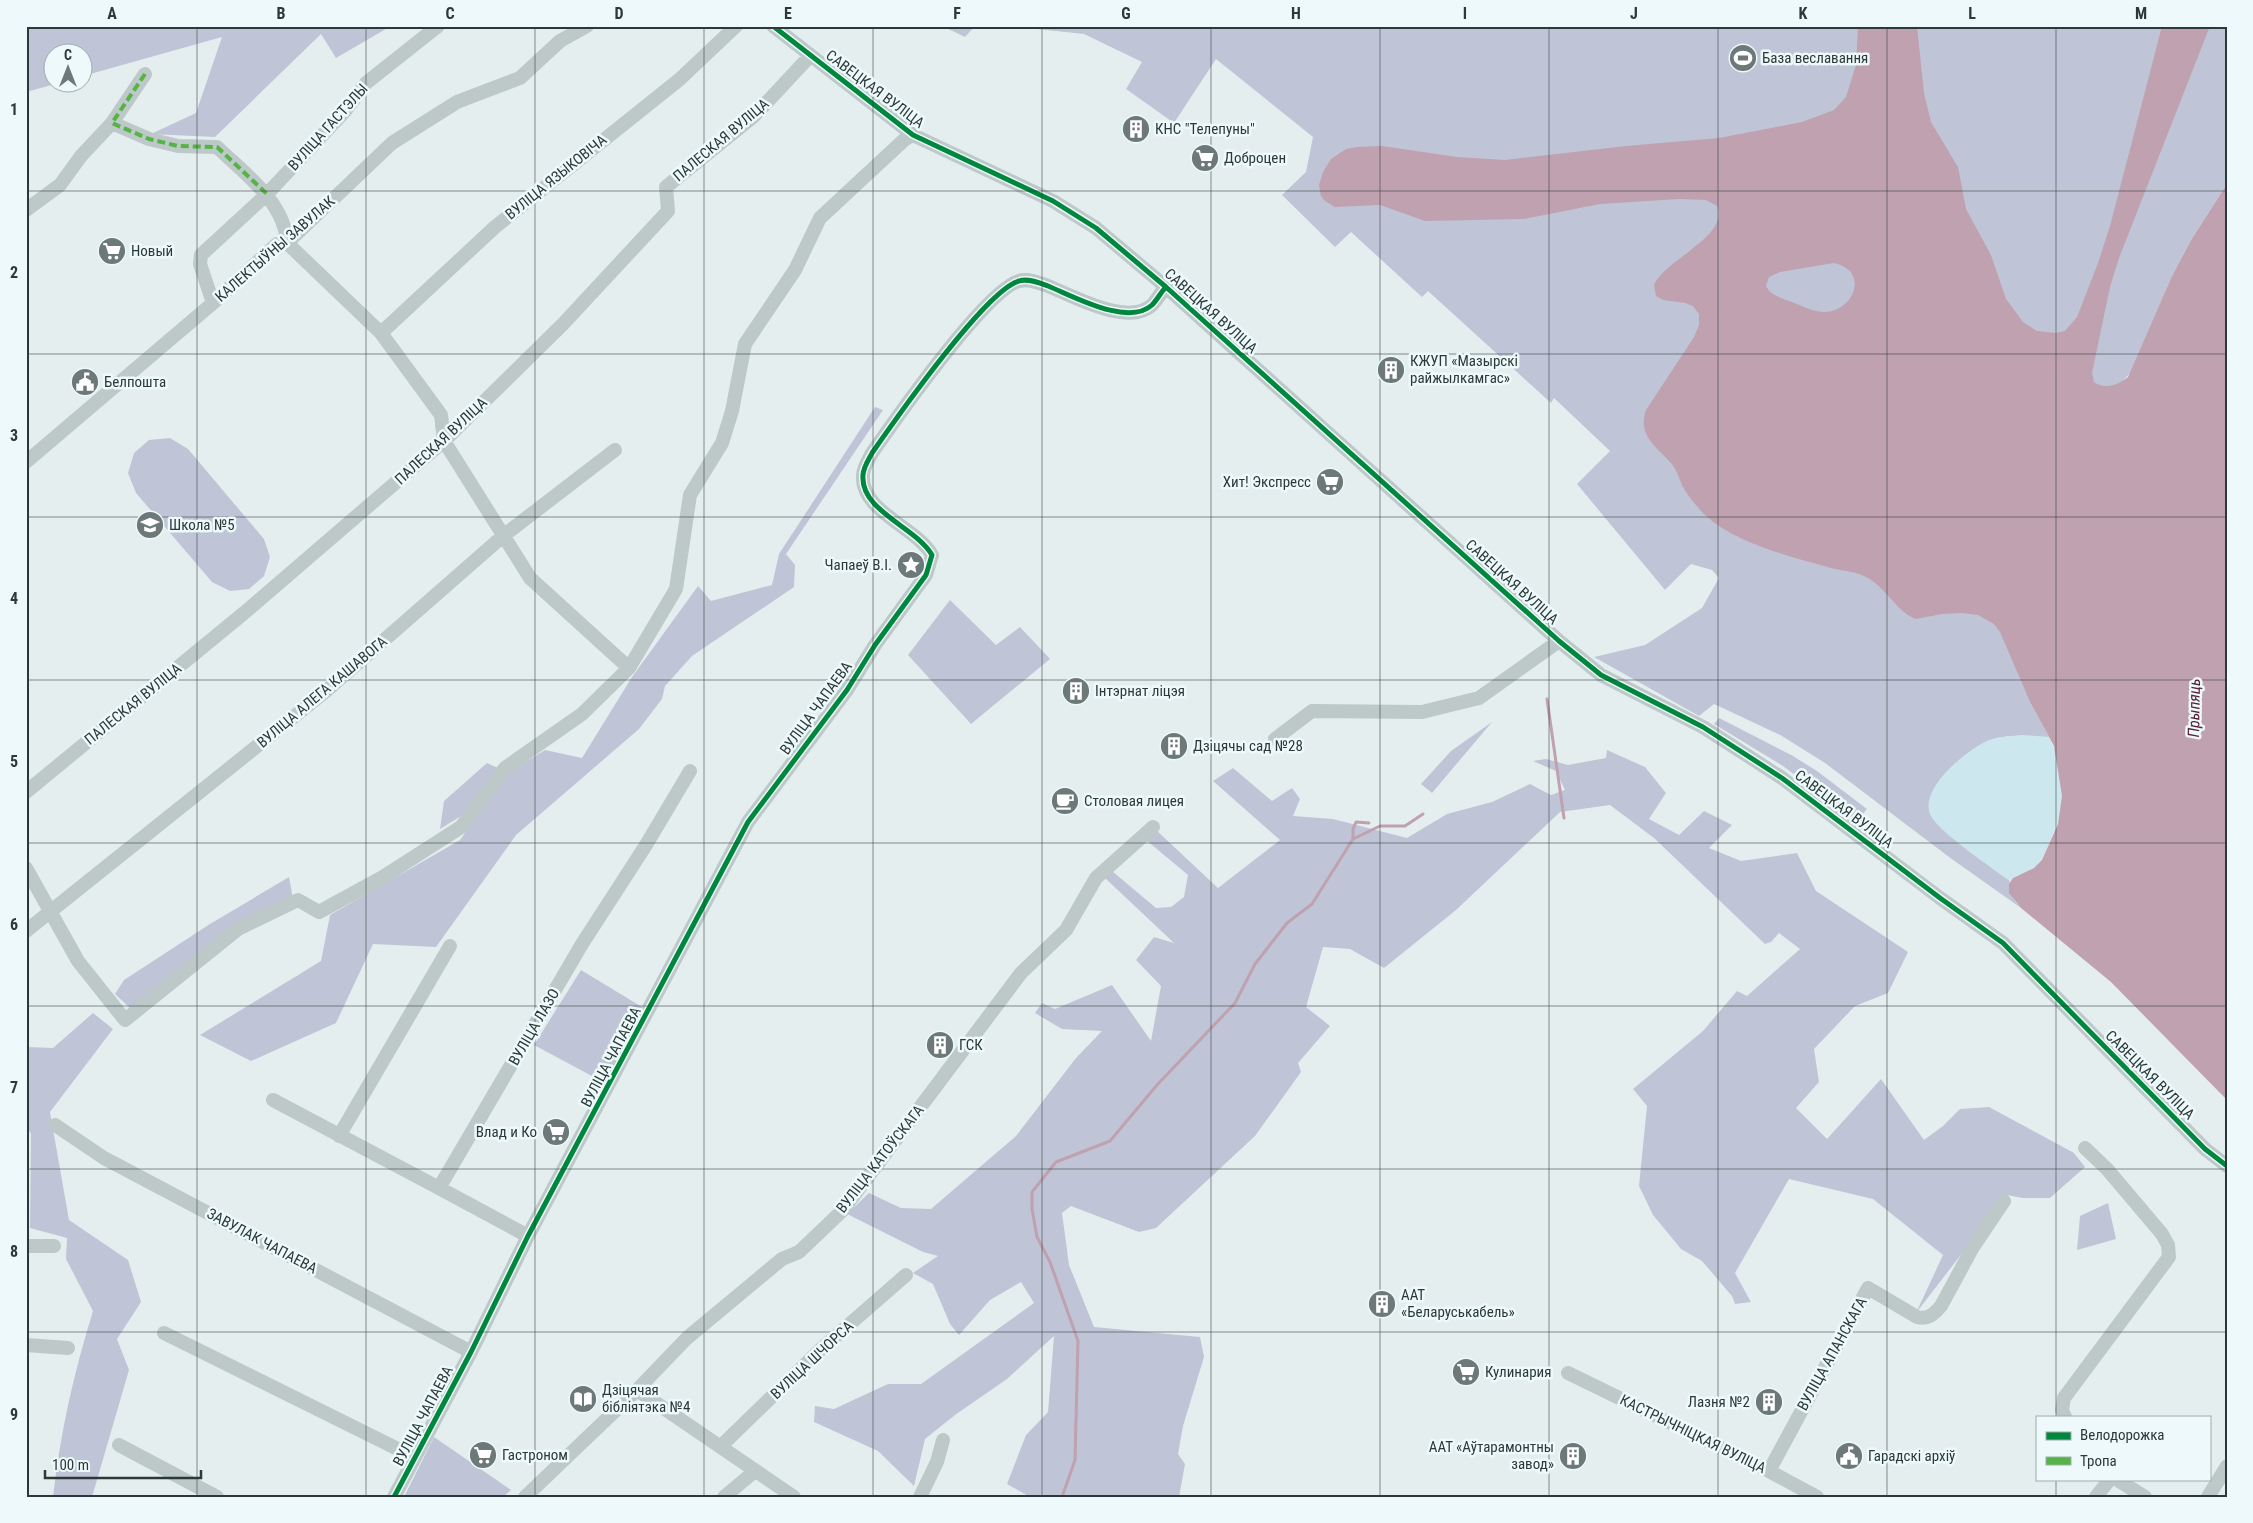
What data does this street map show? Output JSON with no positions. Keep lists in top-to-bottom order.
{
  "streets": {
    "street": [
      "САВЕЦКАЯ ВУЛІЦА",
      "ВУЛІЦА ГАСТЭЛЫ",
      "ПАЛЕСКАЯ ВУЛІЦА",
      "ВУЛІЦА ЯЗЫКОВІЧА",
      "КАЛЕКТЫЎНЫ ЗАВУЛАК",
      "ВУЛІЦА АЛЕГА КАШАВОГА",
      "ВУЛІЦА ЧАПАЕВА",
      "ВУЛІЦА ЛАЗО",
      "ВУЛІЦА КАТОЎСКАГА",
      "ЗАВУЛАК ЧАПАЕВА",
      "ВУЛІЦА АПАНСКАГА",
      "ВУЛІЦА ШЧОРСА",
      "КАСТРЫЧНІЦКАЯ ВУЛІЦА"
    ]
  },
  "crossings": [
    ["САВЕЦКАЯ ВУЛІЦА", "ПАЛЕСКАЯ ВУЛІЦА"],
    ["САВЕЦКАЯ ВУЛІЦА", "ВУЛІЦА ЧАПАЕВА"],
    ["ВУЛІЦА ГАСТЭЛЫ", "КАЛЕКТЫЎНЫ ЗАВУЛАК"],
    ["ВУЛІЦА ЧАПАЕВА", "ЗАВУЛАК ЧАПАЕВА"],
    ["ВУЛІЦА АПАНСКАГА", "КАСТРЫЧНІЦКАЯ ВУЛІЦА"]
  ],
  "water": ["Прыпяць"],
  "places": {
    "sports": ["База веславання"],
    "building": [
      "КНС \"Телепуны\"",
      "КЖУП «Мазырскі райжылкамгас»",
      "Інтэрнат ліцэя",
      "Дзіцячы сад №28",
      "ГСК",
      "ААТ «Беларуськабель»",
      "Лазня №2",
      "ААТ «Аўтарамонтны завод»"
    ],
    "supermarket": [
      "Доброцен",
      "Новый",
      "Хит! Экспресс",
      "Влад и Ко",
      "Кулинария",
      "Гастроном"
    ],
    "public building": ["Белпошта", "Гарадскі архіў"],
    "school or university": ["Школа №5"],
    "place": ["Чапаеў В.І."],
    "cafe": ["Столовая лицея"],
    "library": ["Дзіцячая бібліятэка №4"]
  },
  "legend": ["Велодорожка", "Тропа"],
  "scale_bar": "100 m",
  "north": "top",
  "grid": {
    "columns": [
      "A",
      "B",
      "C",
      "D",
      "E",
      "F",
      "G",
      "H",
      "I",
      "J",
      "K",
      "L",
      "M"
    ],
    "rows": [
      "1",
      "2",
      "3",
      "4",
      "5",
      "6",
      "7",
      "8",
      "9"
    ]
  }
}
